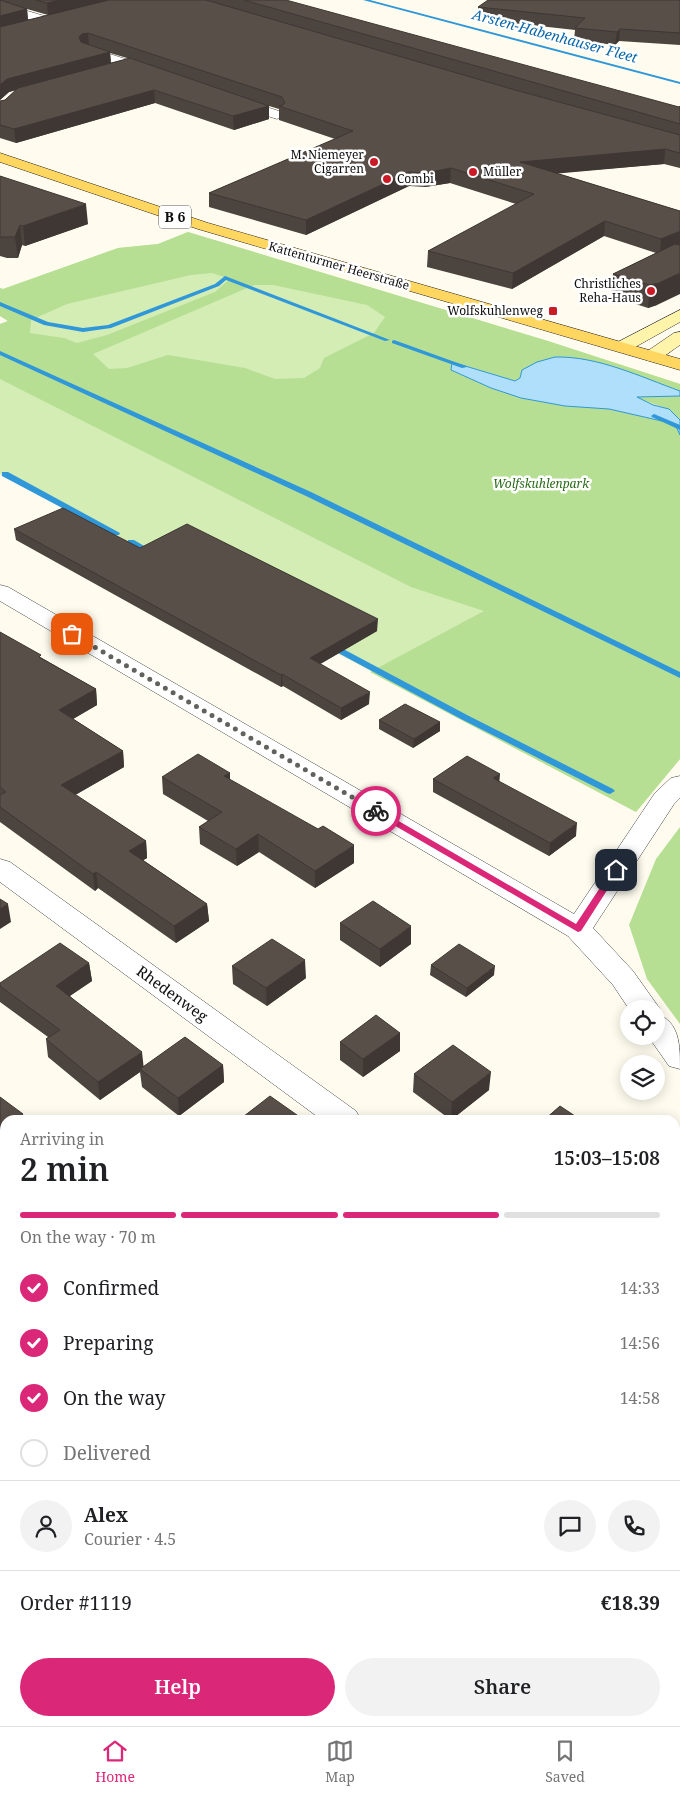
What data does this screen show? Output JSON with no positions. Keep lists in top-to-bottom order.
{
  "streets": {
    "main road": ["B 6", "Kattenturmer Heerstraße"],
    "street": ["Rhedenweg"]
  },
  "water": ["Arsten-Habenhauser Fleet"],
  "parks": ["Wolfskuhlenpark"],
  "places": {
    "other": [
      "M. Niemeyer Cigarren",
      "Müller",
      "Combi",
      "Christliches Reha-Haus"
    ],
    "transit": ["Wolfskuhlenweg"]
  },
  "page": {
    "heading": ["2 min", "Arriving in", "15:03–15:08"],
    "panel": [
      "Alex",
      "Courier · 4.5",
      "Order #1119",
      "€18.39"
    ],
    "bar": "On the way · 70 m",
    "list": [
      ["Confirmed", "14:33"],
      ["Preparing", "14:56"],
      ["On the way", "14:58"],
      "Delivered"
    ],
    "buttons": ["Help", "Share"],
    "tabs": ["Home", "Map", "Saved"]
  }
}
